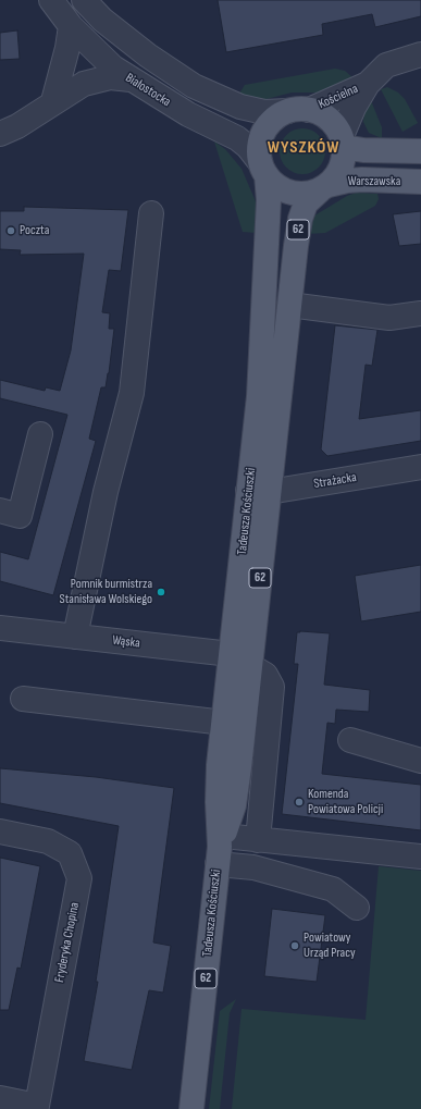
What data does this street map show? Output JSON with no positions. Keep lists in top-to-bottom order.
{
  "streets": {
    "main road": ["Warszawska", "62", "Tadeusza Kościuszki"],
    "street": [
      "Białostocka",
      "Kościelna",
      "Strażacka",
      "Wąska",
      "Fryderyka Chopina"
    ]
  },
  "crossings": [
    ["Białostocka", "Kościelna"],
    ["Białostocka", "Warszawska"],
    ["Białostocka", "62"],
    ["Białostocka", "Tadeusza Kościuszki"],
    ["Kościelna", "Warszawska"],
    ["Kościelna", "62"],
    ["Kościelna", "Tadeusza Kościuszki"],
    ["Warszawska", "62"],
    ["Warszawska", "Tadeusza Kościuszki"],
    ["62", "Tadeusza Kościuszki"],
    ["Strażacka", "Tadeusza Kościuszki"],
    ["Tadeusza Kościuszki", "Wąska"]
  ],
  "districts": ["WYSZKÓW"],
  "places": [
    "Poczta",
    "Pomnik burmistrza Stanisława Wolskiego",
    "Komenda Powiatowa Policji",
    "Powiatowy Urząd Pracy"
  ]
}
